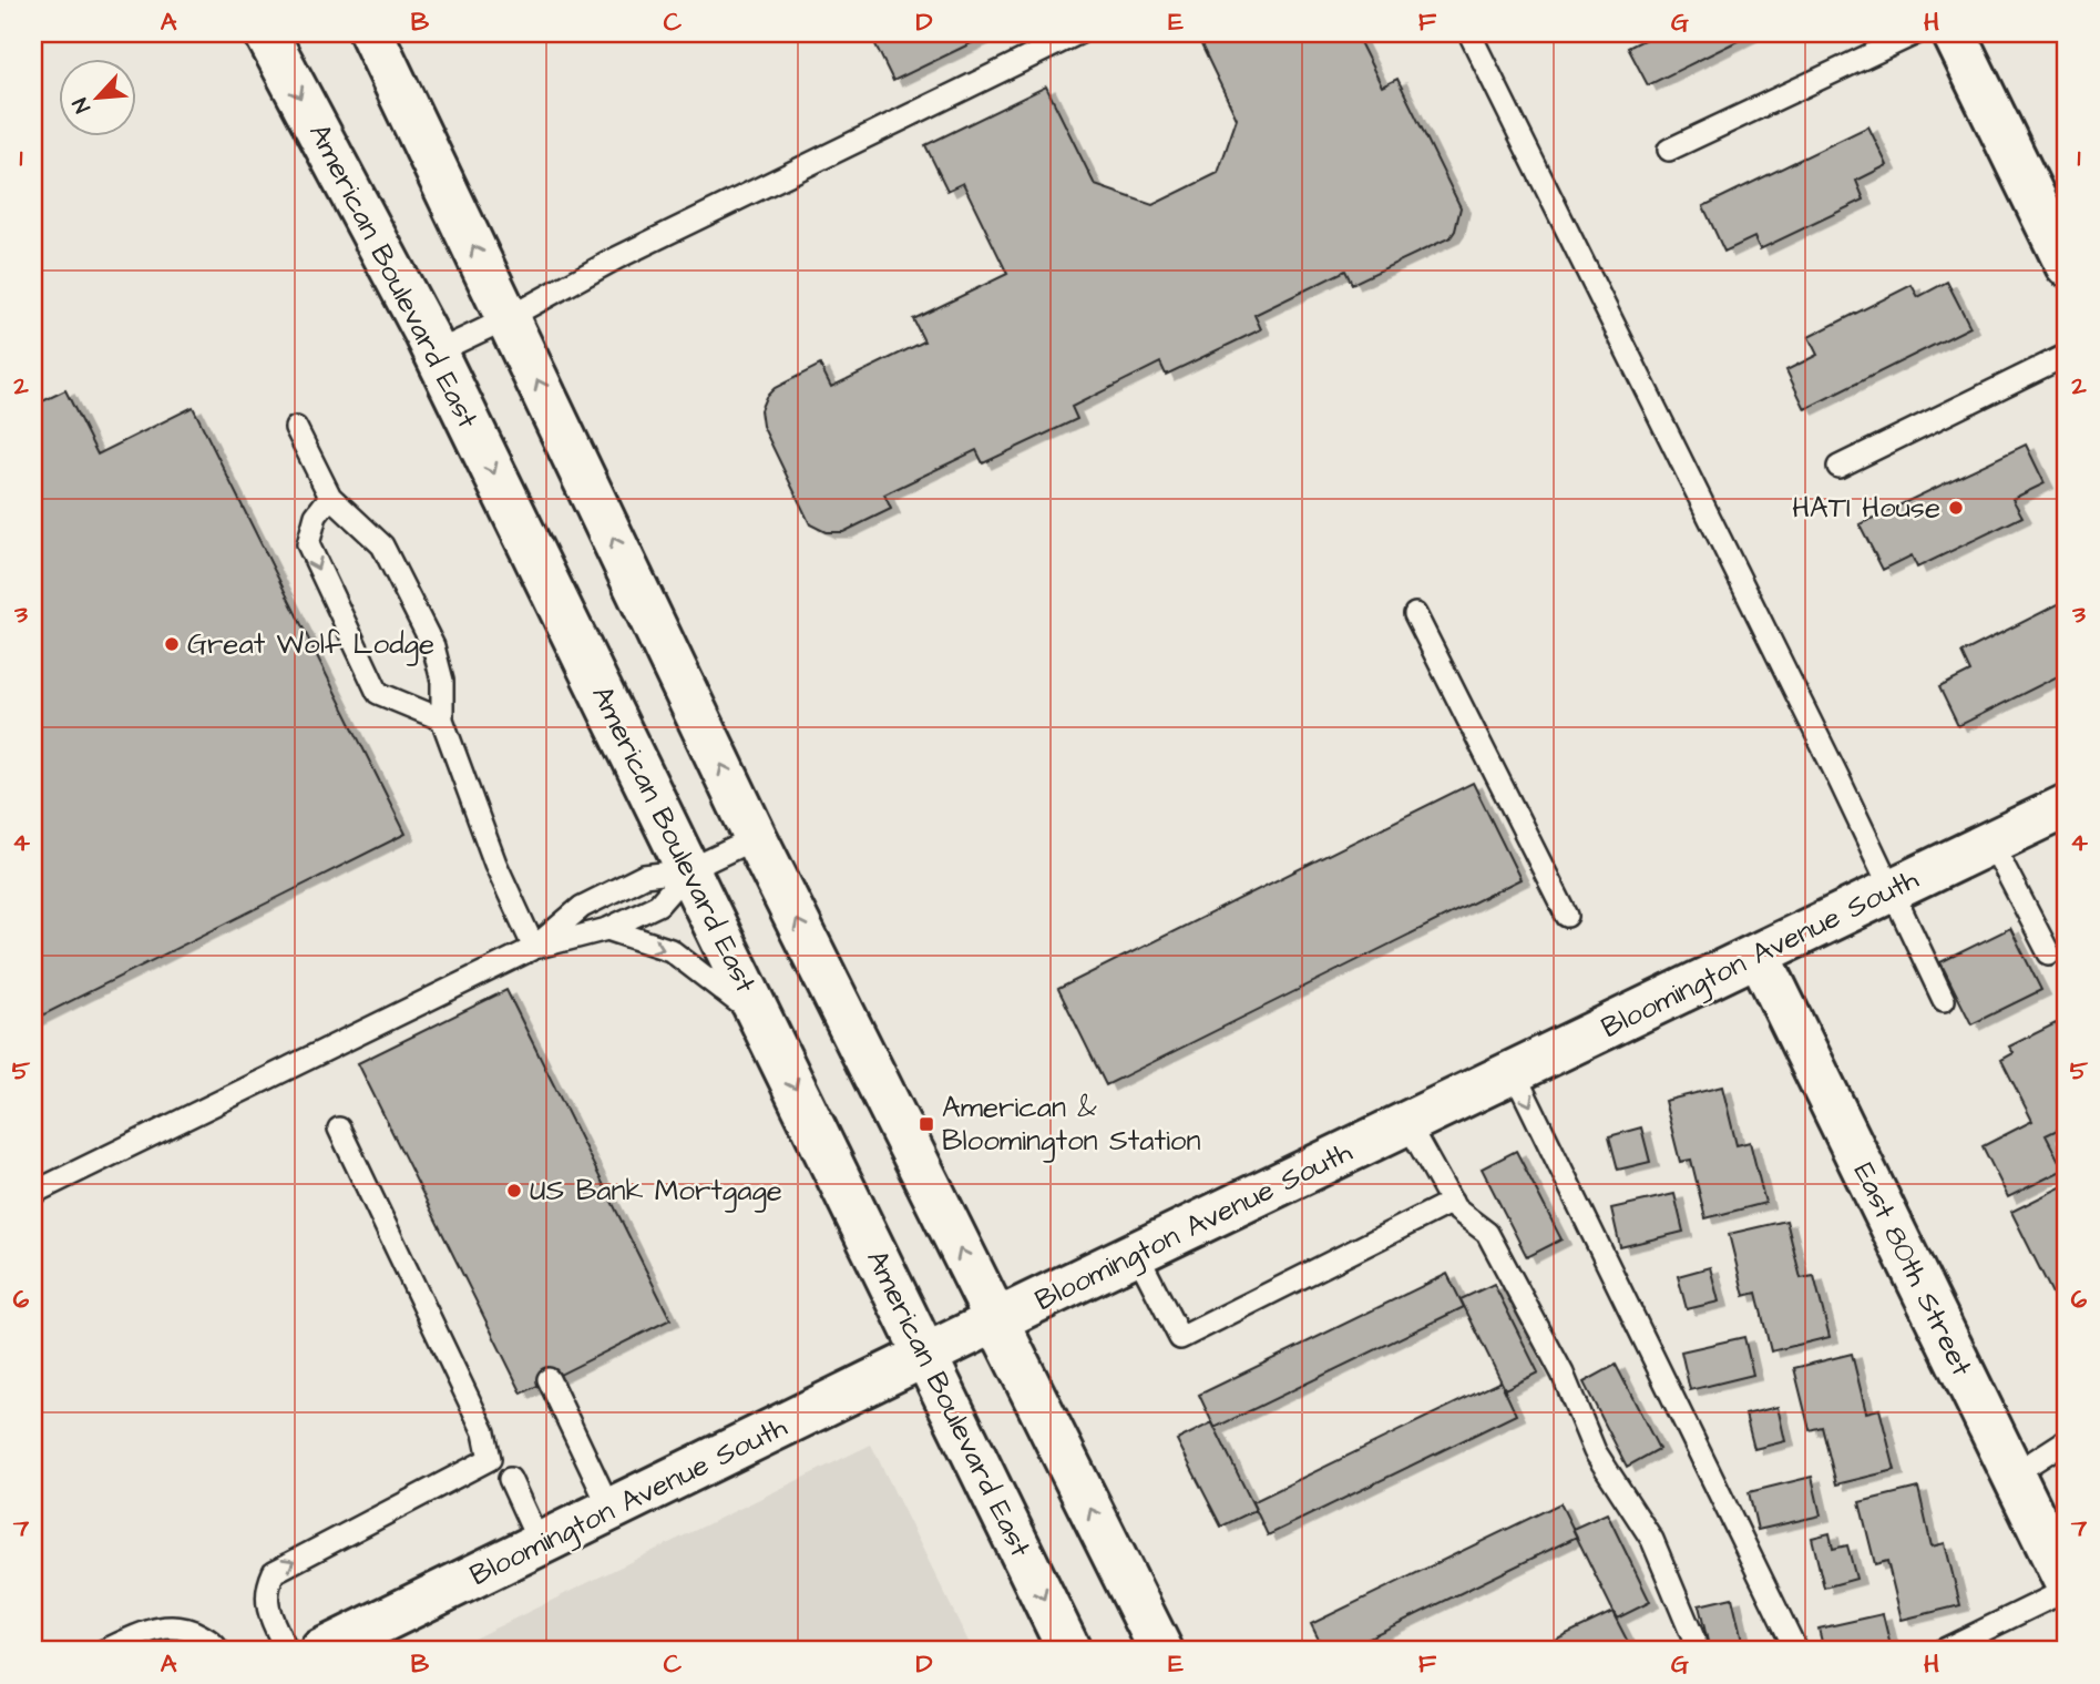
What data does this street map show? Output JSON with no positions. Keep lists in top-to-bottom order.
{
  "streets": {
    "main road": ["American Boulevard East", "Bloomington Avenue South", "East 80th Street"]
  },
  "crossings": [
    ["American Boulevard East", "Bloomington Avenue South"],
    ["Bloomington Avenue South", "East 80th Street"]
  ],
  "places": {
    "other": ["HATI House", "Great Wolf Lodge", "US Bank Mortgage"],
    "transit": ["American & Bloomington Station"]
  },
  "north": "bottom left",
  "grid": {
    "columns": [
      "A",
      "B",
      "C",
      "D",
      "E",
      "F",
      "G",
      "H"
    ],
    "rows": [
      "1",
      "2",
      "3",
      "4",
      "5",
      "6",
      "7"
    ]
  }
}
